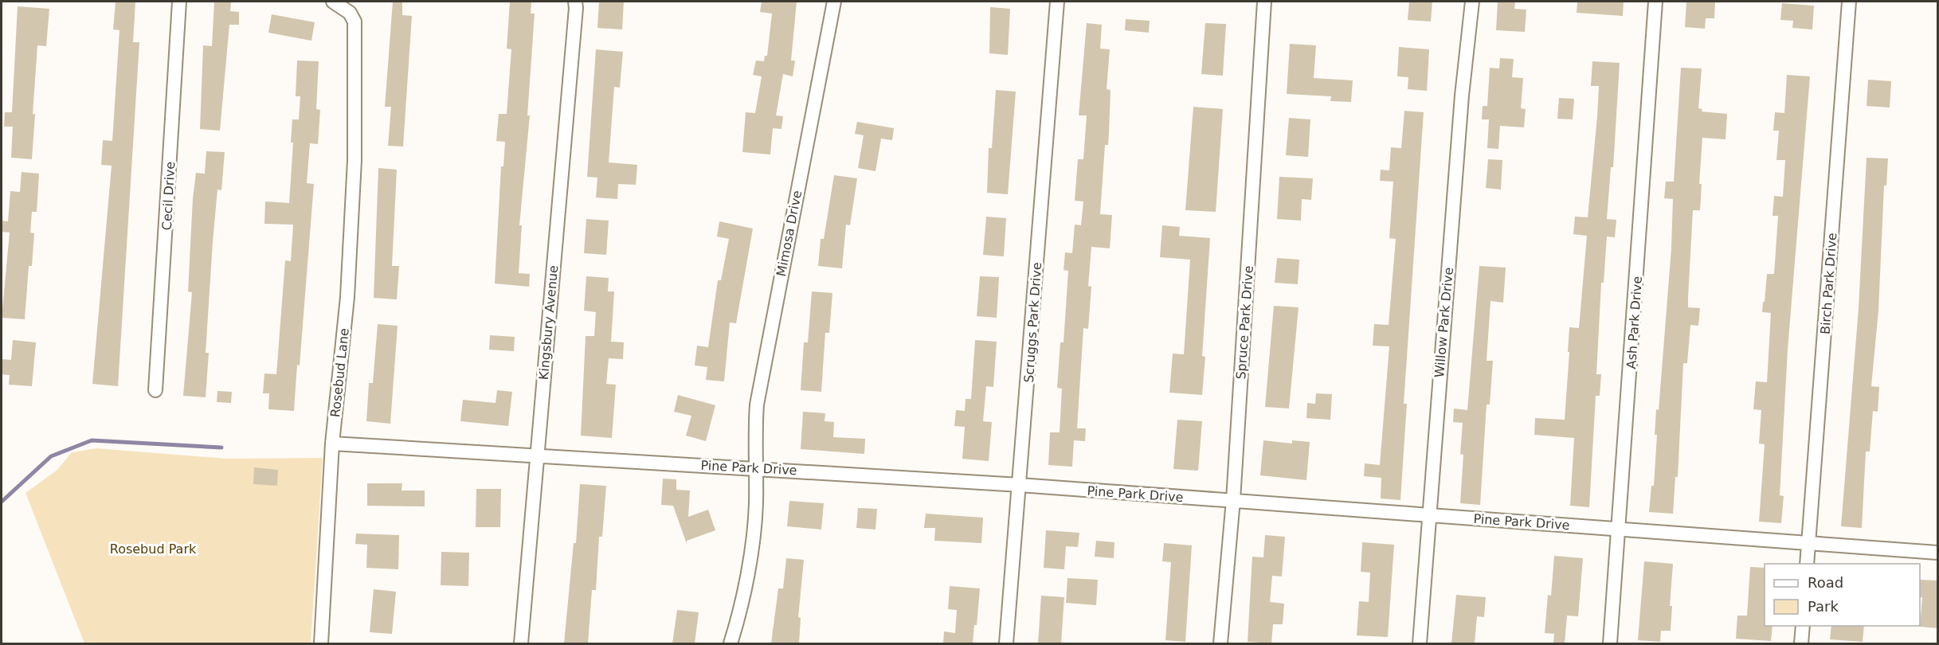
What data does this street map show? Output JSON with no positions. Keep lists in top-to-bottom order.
{
  "streets": {
    "street": [
      "Cecil Drive",
      "Mimosa Drive",
      "Birch Park Drive",
      "Kingsbury Avenue",
      "Scruggs Park Drive",
      "Spruce Park Drive",
      "Willow Park Drive",
      "Ash Park Drive",
      "Rosebud Lane",
      "Pine Park Drive"
    ]
  },
  "crossings": [
    ["Mimosa Drive", "Pine Park Drive"],
    ["Birch Park Drive", "Pine Park Drive"],
    ["Kingsbury Avenue", "Pine Park Drive"],
    ["Scruggs Park Drive", "Pine Park Drive"],
    ["Spruce Park Drive", "Pine Park Drive"],
    ["Willow Park Drive", "Pine Park Drive"],
    ["Ash Park Drive", "Pine Park Drive"],
    ["Rosebud Lane", "Pine Park Drive"]
  ],
  "parks": ["Rosebud Park"],
  "legend": ["Road", "Park"]
}
